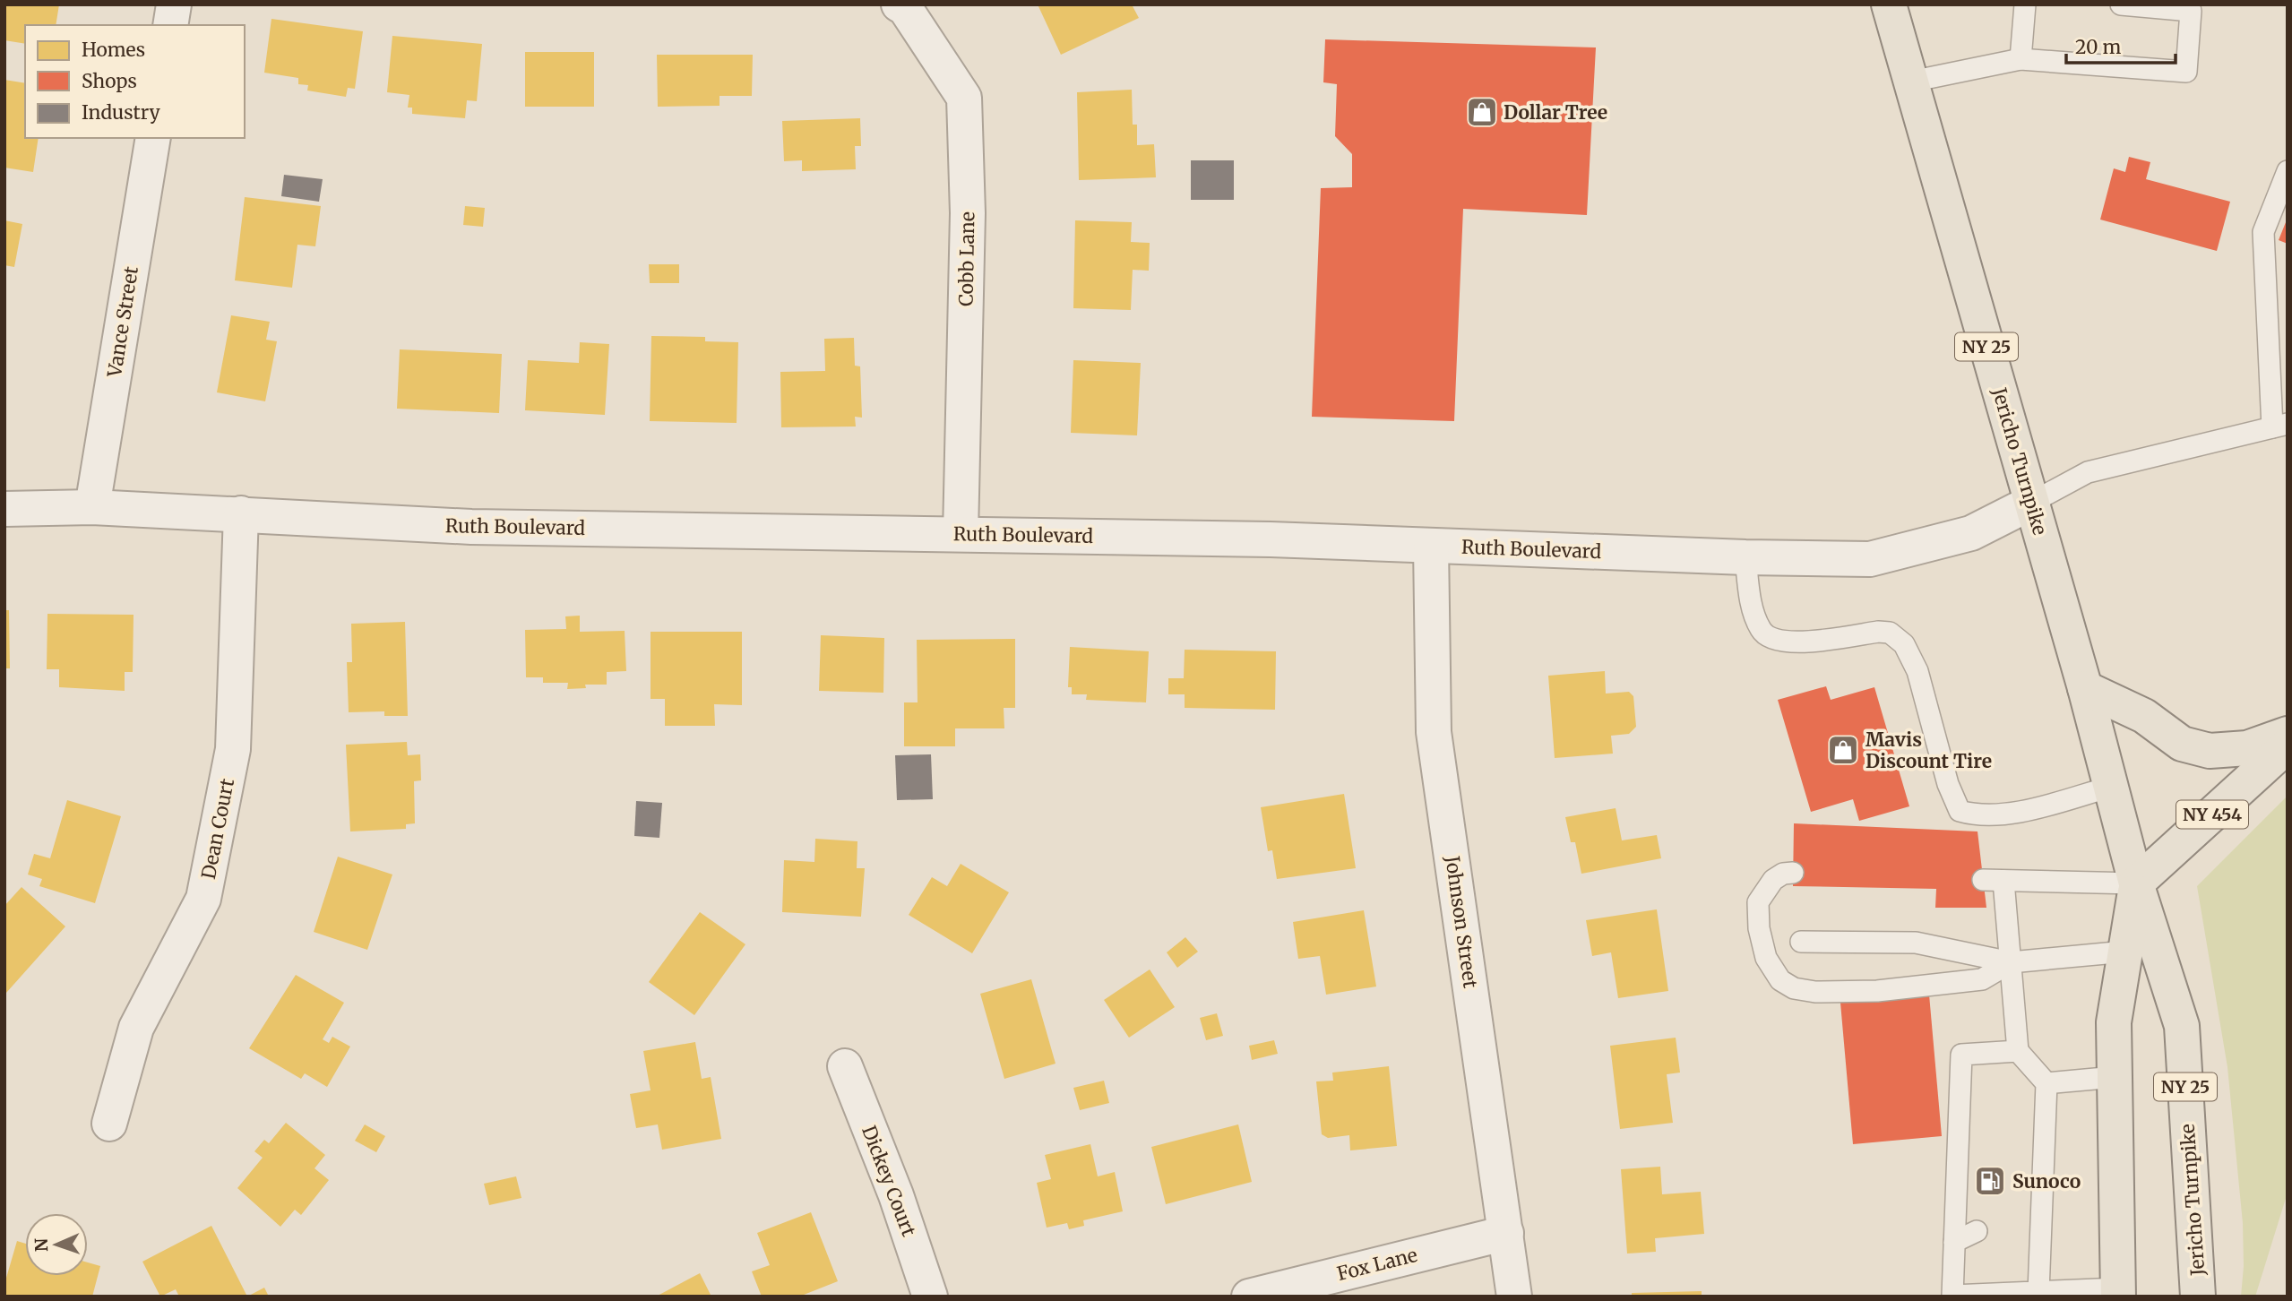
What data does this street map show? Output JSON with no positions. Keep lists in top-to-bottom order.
{
  "streets": {
    "main road": ["NY 25", "Jericho Turnpike", "NY 454"],
    "street": [
      "Cobb Lane",
      "Vance Street",
      "Ruth Boulevard",
      "Dean Court",
      "Johnson Street",
      "Dickey Court",
      "Fox Lane"
    ]
  },
  "crossings": [
    ["Cobb Lane", "Ruth Boulevard"],
    ["Vance Street", "Ruth Boulevard"],
    ["Jericho Turnpike", "Ruth Boulevard"],
    ["Jericho Turnpike", "NY 454"],
    ["Ruth Boulevard", "Dean Court"],
    ["Ruth Boulevard", "Johnson Street"],
    ["Johnson Street", "Fox Lane"]
  ],
  "places": {
    "shop": ["Dollar Tree", "Mavis Discount Tire"],
    "fuel station": ["Sunoco"]
  },
  "legend": ["Homes", "Shops", "Industry"],
  "scale_bar": "20 m",
  "north": "left"
}
